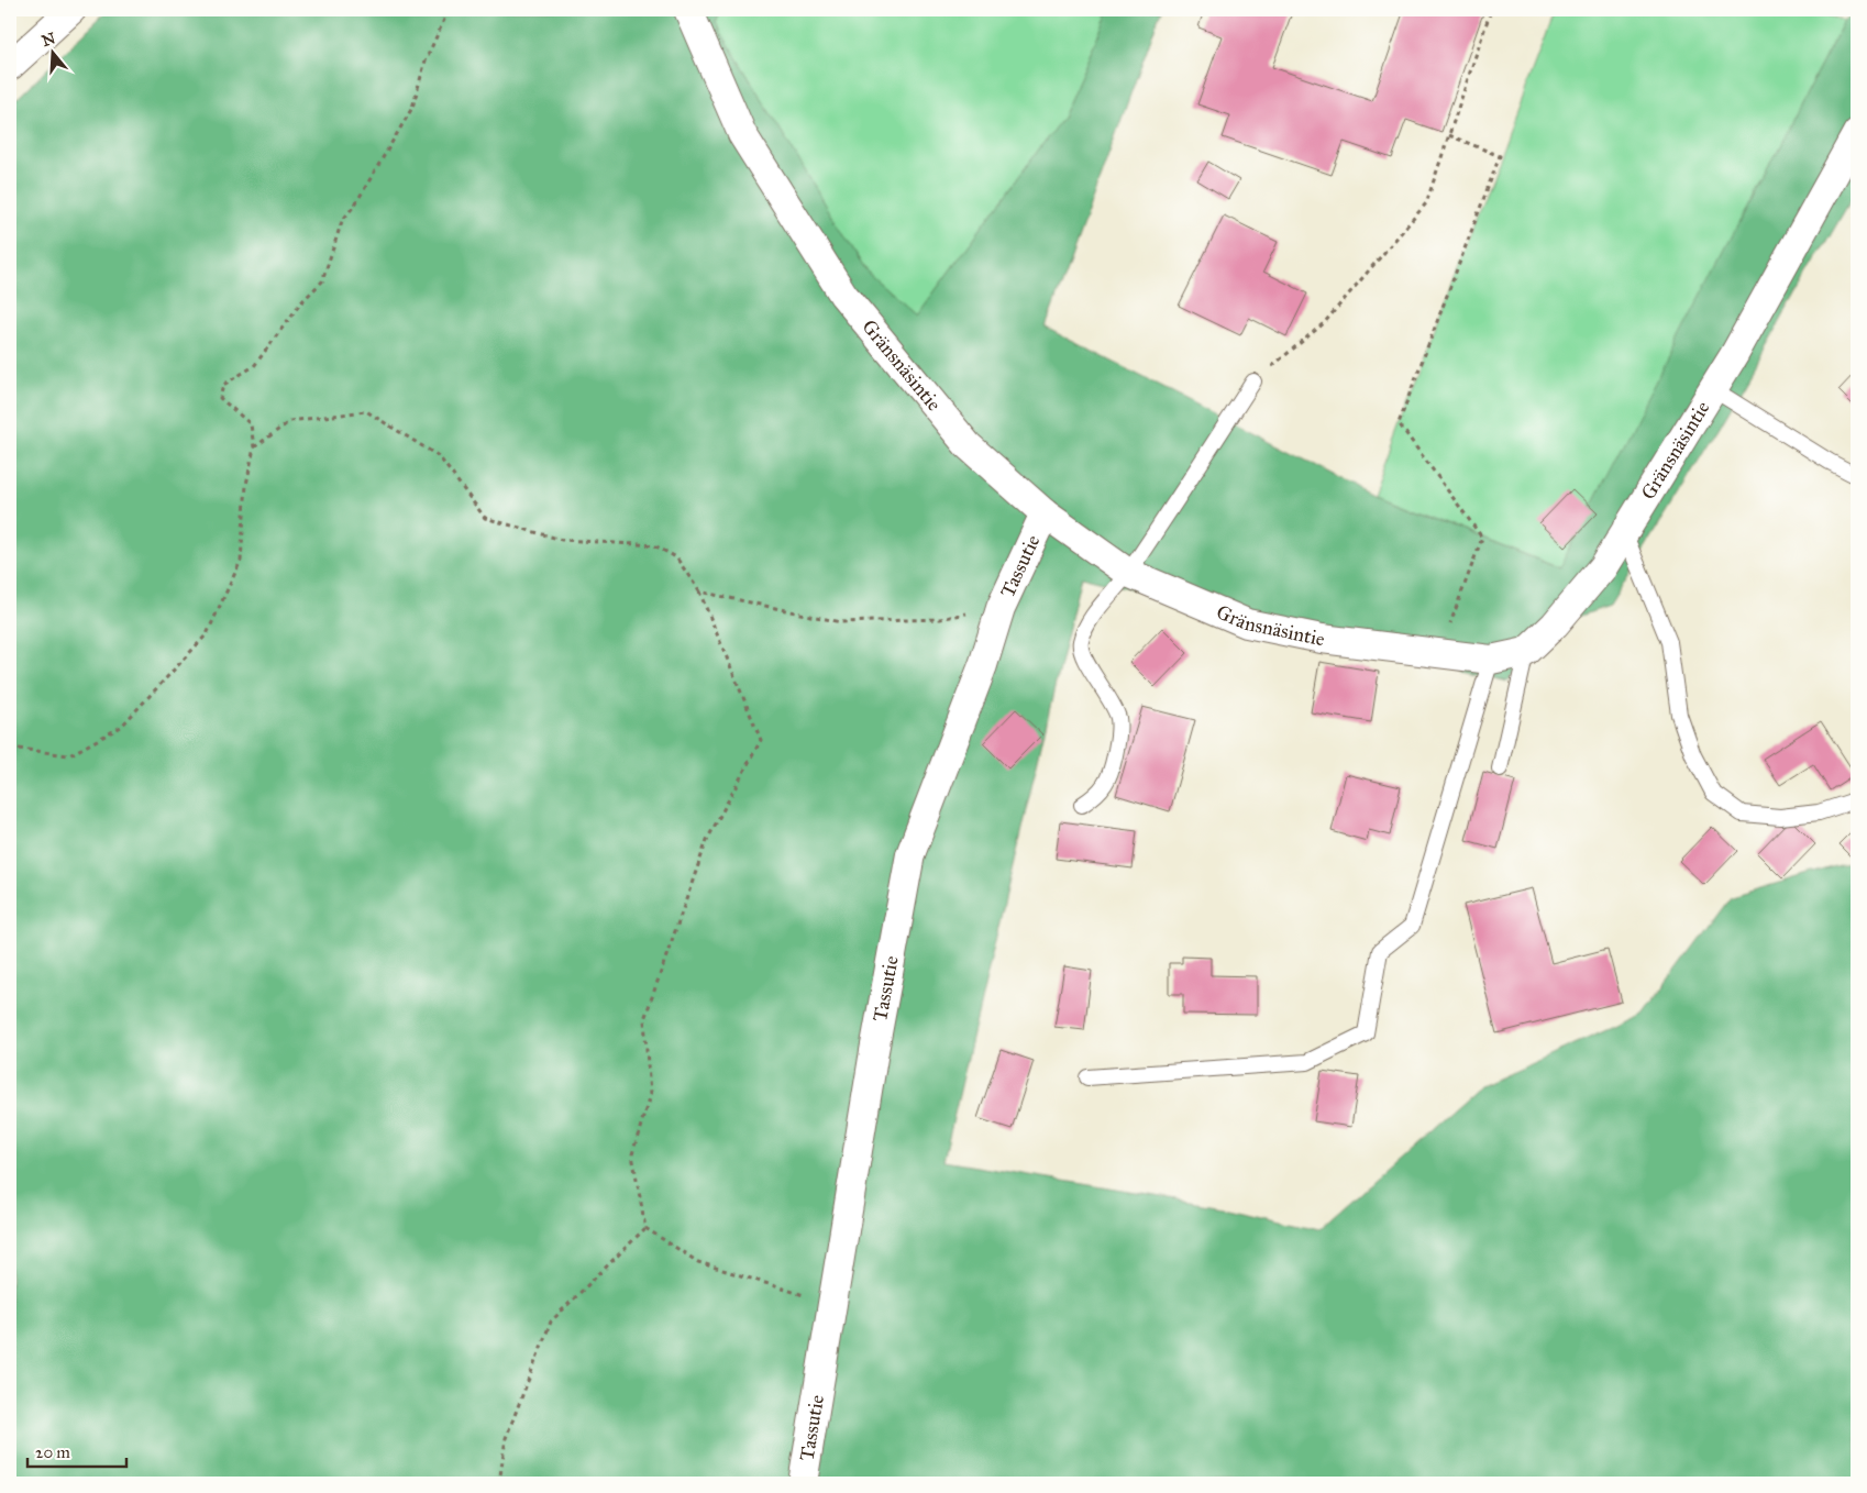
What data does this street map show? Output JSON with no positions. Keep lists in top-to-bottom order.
{
  "streets": {
    "street": ["Gränsnäsintie", "Tassutie"]
  },
  "crossings": [
    ["Gränsnäsintie", "Tassutie"]
  ],
  "scale_bar": "20 m",
  "north": "top"
}
